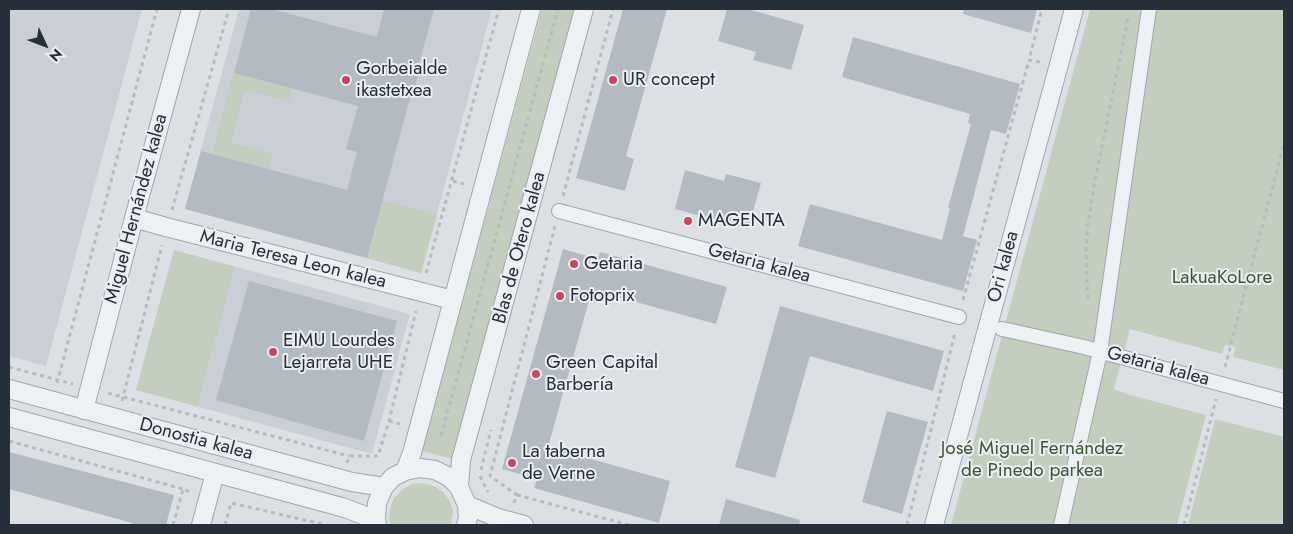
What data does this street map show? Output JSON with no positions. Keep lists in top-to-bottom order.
{
  "streets": {
    "street": [
      "Miguel Hernández kalea",
      "Blas de Otero kalea",
      "Maria Teresa Leon kalea",
      "Getaria kalea",
      "Ori kalea",
      "Donostia kalea"
    ]
  },
  "crossings": [
    ["Miguel Hernández kalea", "Maria Teresa Leon kalea"],
    ["Miguel Hernández kalea", "Donostia kalea"]
  ],
  "parks": ["LakuaKoLore", "José Miguel Fernández de Pinedo parkea"],
  "places": [
    "Gorbeialde ikastetxea",
    "UR concept",
    "MAGENTA",
    "Getaria",
    "Fotoprix",
    "EIMU Lourdes Lejarreta UHE",
    "Green Capital Barbería",
    "La taberna de Verne"
  ],
  "north": "bottom right"
}
